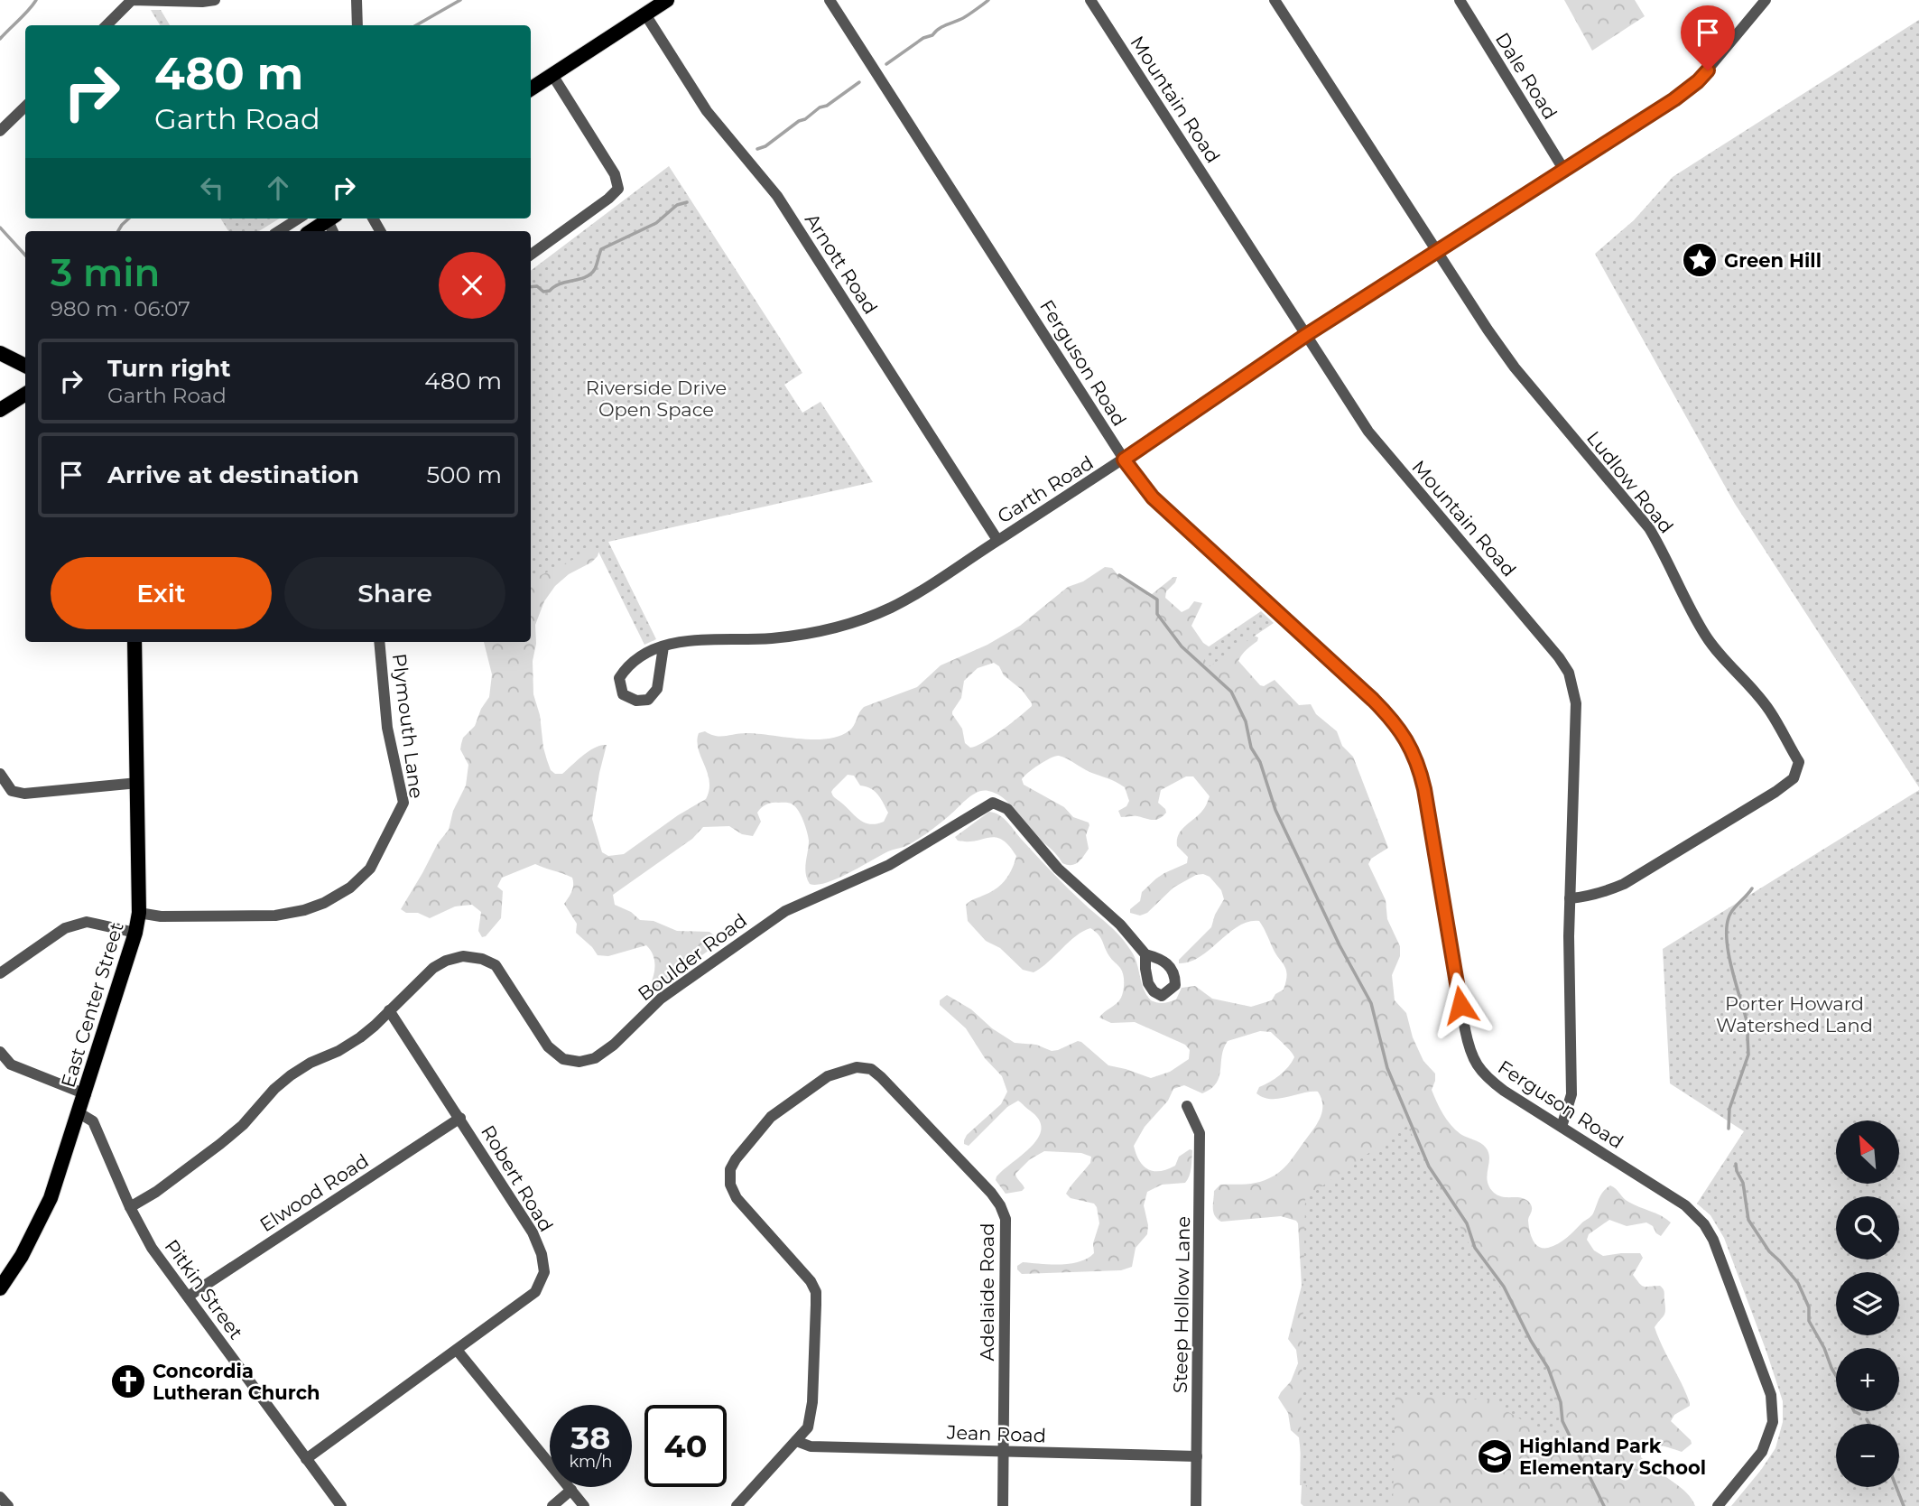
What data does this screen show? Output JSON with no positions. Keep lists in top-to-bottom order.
{
  "streets": {
    "main road": ["East Center Street"],
    "street": [
      "Dale Road",
      "Mountain Road",
      "Arnott Road",
      "Ferguson Road",
      "Ludlow Road",
      "Garth Road",
      "Plymouth Lane",
      "Boulder Road",
      "Robert Road",
      "Elwood Road",
      "Pitkin Street",
      "Adelaide Road",
      "Steep Hollow Lane",
      "Jean Road"
    ]
  },
  "crossings": [
    ["Dale Road", "Garth Road"],
    ["Mountain Road", "Ferguson Road"],
    ["Mountain Road", "Ludlow Road"],
    ["Mountain Road", "Garth Road"],
    ["Arnott Road", "Garth Road"],
    ["Ferguson Road", "Garth Road"],
    ["Ludlow Road", "Garth Road"],
    ["Plymouth Lane", "East Center Street"],
    ["Boulder Road", "Robert Road"],
    ["Boulder Road", "Pitkin Street"],
    ["East Center Street", "Pitkin Street"],
    ["Robert Road", "Elwood Road"],
    ["Robert Road", "Pitkin Street"],
    ["Elwood Road", "Pitkin Street"],
    ["Adelaide Road", "Jean Road"],
    ["Steep Hollow Lane", "Jean Road"]
  ],
  "parks": ["Riverside Drive Open Space", "Porter Howard Watershed Land"],
  "places": {
    "place": ["Green Hill"],
    "church": ["Concordia Lutheran Church"],
    "school or university": ["Highland Park Elementary School"]
  },
  "north": "top left",
  "page": {
    "turn": ["480 m", "Garth Road"],
    "heading": ["3 min", "980 m · 06:07"],
    "list": [
      {
        "name": "Turn right",
        "note": "Garth Road",
        "value": "480 m"
      },
      {
        "name": "Arrive at destination",
        "value": "500 m"
      }
    ],
    "buttons": ["Exit", "Share"],
    "map_buttons": ["+", "−"],
    "speed": "38 km/h",
    "limit": "40"
  }
}
